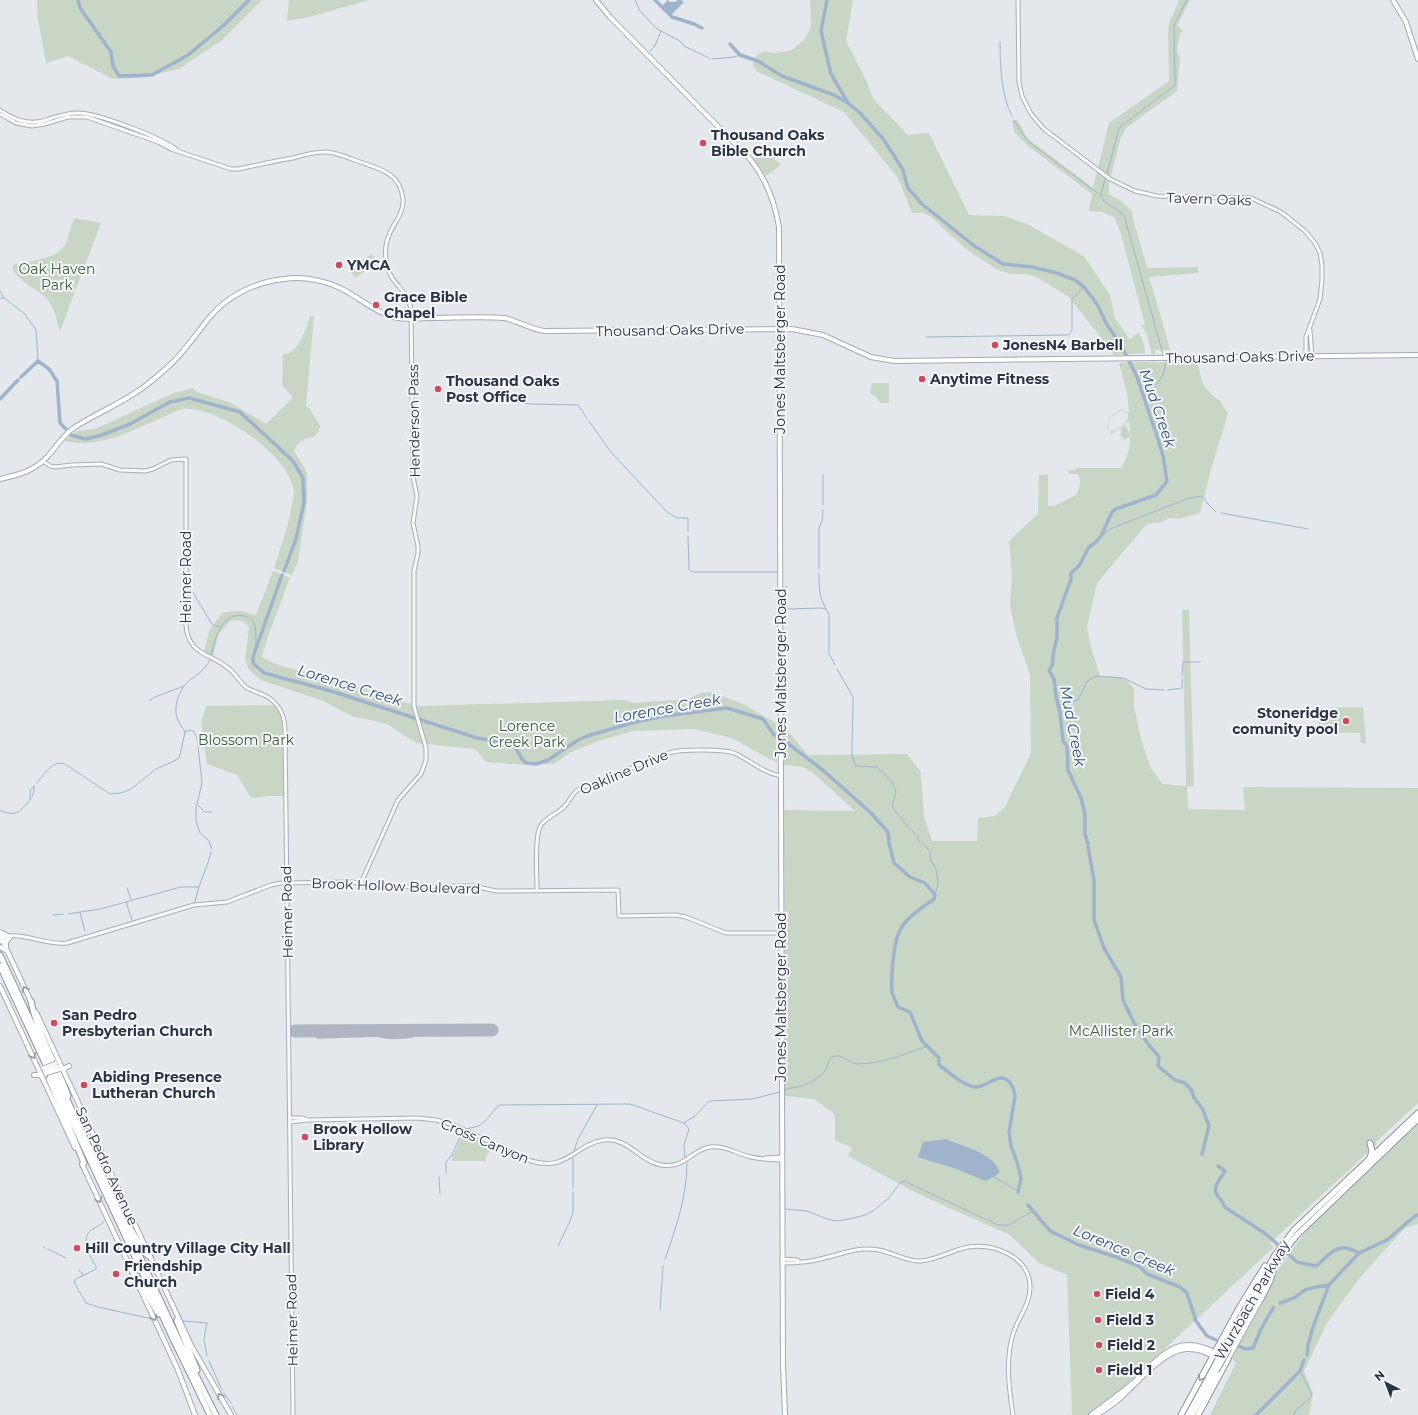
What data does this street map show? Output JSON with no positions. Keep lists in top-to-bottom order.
{
  "streets": {
    "highway": ["Wurzbach Parkway"],
    "main road": ["Thousand Oaks Drive", "Jones Maltsberger Road", "San Pedro Avenue"],
    "street": [
      "Tavern Oaks",
      "Henderson Pass",
      "Heimer Road",
      "Oakline Drive",
      "Brook Hollow Boulevard",
      "Cross Canyon"
    ]
  },
  "crossings": [
    ["Tavern Oaks", "Thousand Oaks Drive"],
    ["Thousand Oaks Drive", "Jones Maltsberger Road"],
    ["Thousand Oaks Drive", "Henderson Pass"],
    ["Thousand Oaks Drive", "Heimer Road"],
    ["Jones Maltsberger Road", "Oakline Drive"],
    ["Jones Maltsberger Road", "Brook Hollow Boulevard"],
    ["Jones Maltsberger Road", "Cross Canyon"],
    ["Henderson Pass", "Brook Hollow Boulevard"],
    ["Heimer Road", "Brook Hollow Boulevard"],
    ["Heimer Road", "Cross Canyon"],
    ["Oakline Drive", "Brook Hollow Boulevard"],
    ["Brook Hollow Boulevard", "San Pedro Avenue"]
  ],
  "water": ["Mud Creek", "Lorence Creek"],
  "parks": [
    "Oak Haven Park",
    "Lorence Creek Park",
    "Blossom Park",
    "McAllister Park"
  ],
  "places": [
    "Thousand Oaks Bible Church",
    "YMCA",
    "Grace Bible Chapel",
    "JonesN4 Barbell",
    "Anytime Fitness",
    "Thousand Oaks Post Office",
    "Stoneridge comunity pool",
    "San Pedro Presbyterian Church",
    "Abiding Presence Lutheran Church",
    "Brook Hollow Library",
    "Hill Country Village City Hall",
    "Friendship Church",
    "Field 4",
    "Field 3",
    "Field 2",
    "Field 1"
  ],
  "north": "top left"
}
